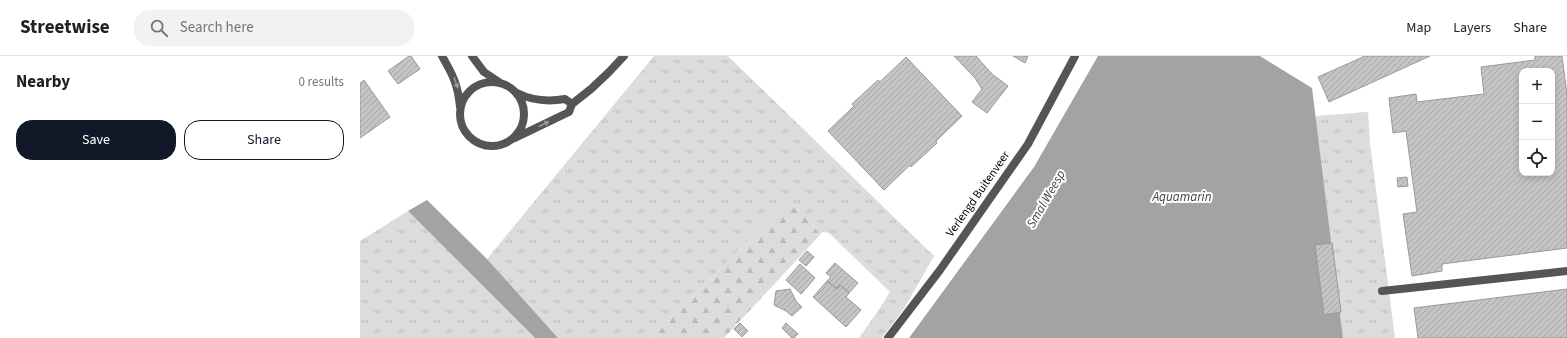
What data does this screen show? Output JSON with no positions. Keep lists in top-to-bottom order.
{
  "streets": {
    "street": ["Verlengd Buitenveer"]
  },
  "water": ["Aquamarin", "Smal Weesp"],
  "page": {
    "header": "Streetwise",
    "search": "Search here",
    "nav": ["Map", "Layers", "Share"],
    "heading": ["Nearby", "0 results"],
    "map_buttons": ["+", "−"],
    "buttons": ["Save", "Share"]
  }
}
